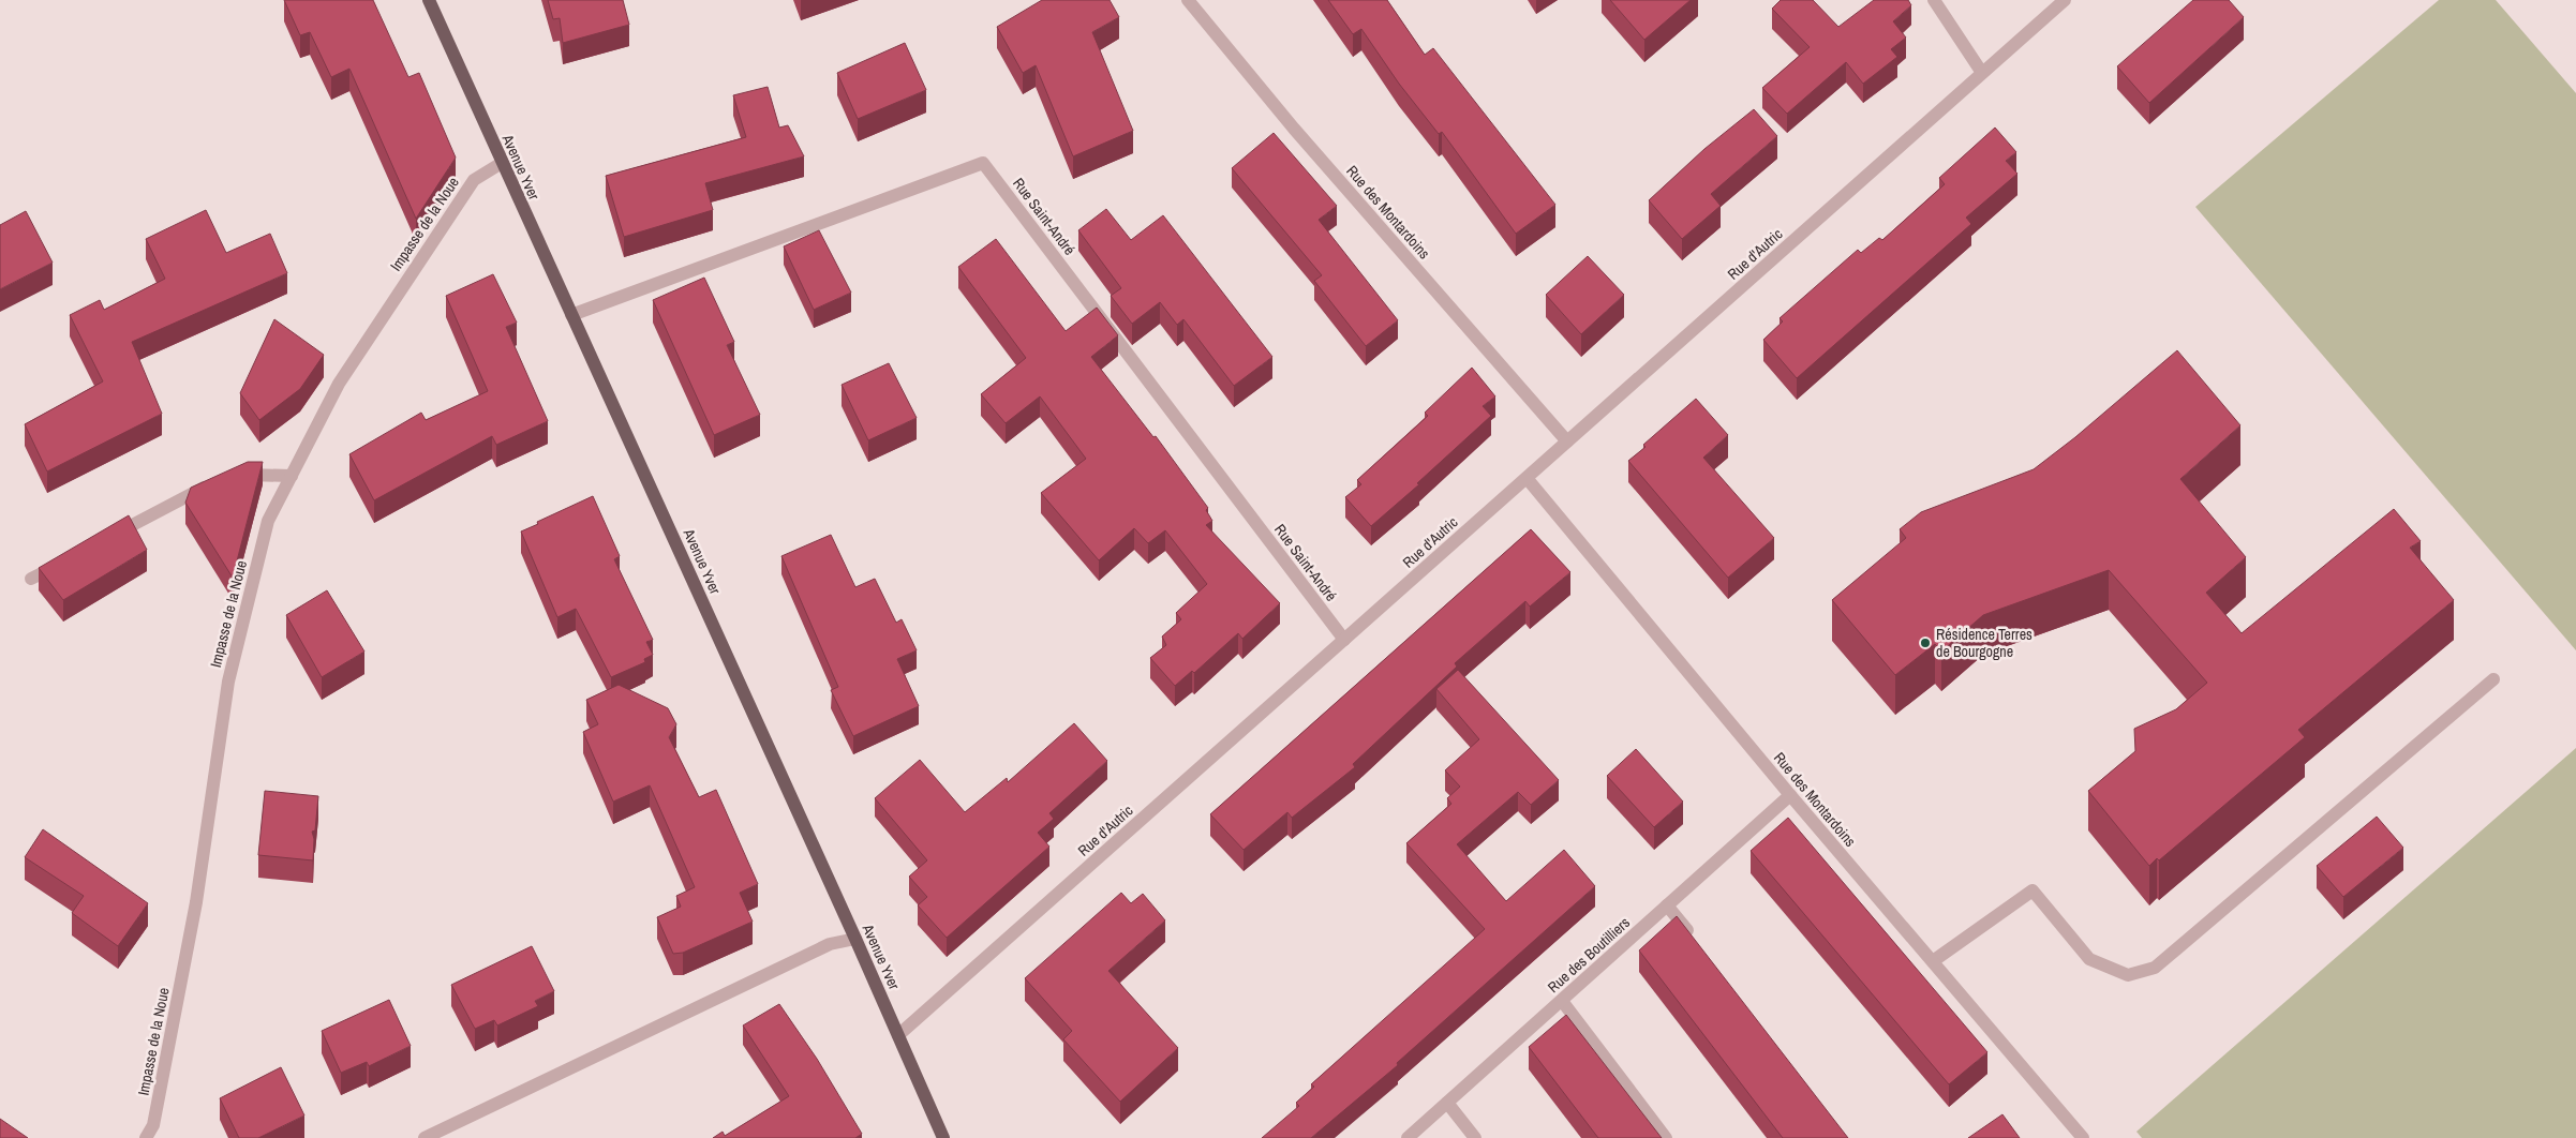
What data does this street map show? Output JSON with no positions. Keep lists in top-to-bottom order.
{
  "streets": {
    "main road": ["Avenue Yver"],
    "street": [
      "Rue des Montardoins",
      "Rue Saint-André",
      "Impasse de la Noue",
      "Rue d'Autric",
      "Rue des Boutilliers"
    ]
  },
  "crossings": [
    ["Avenue Yver", "Rue Saint-André"],
    ["Avenue Yver", "Impasse de la Noue"],
    ["Avenue Yver", "Rue d'Autric"],
    ["Rue des Montardoins", "Rue d'Autric"],
    ["Rue des Montardoins", "Rue des Boutilliers"],
    ["Rue Saint-André", "Rue d'Autric"]
  ],
  "places": ["Résidence Terres de Bourgogne"]
}
